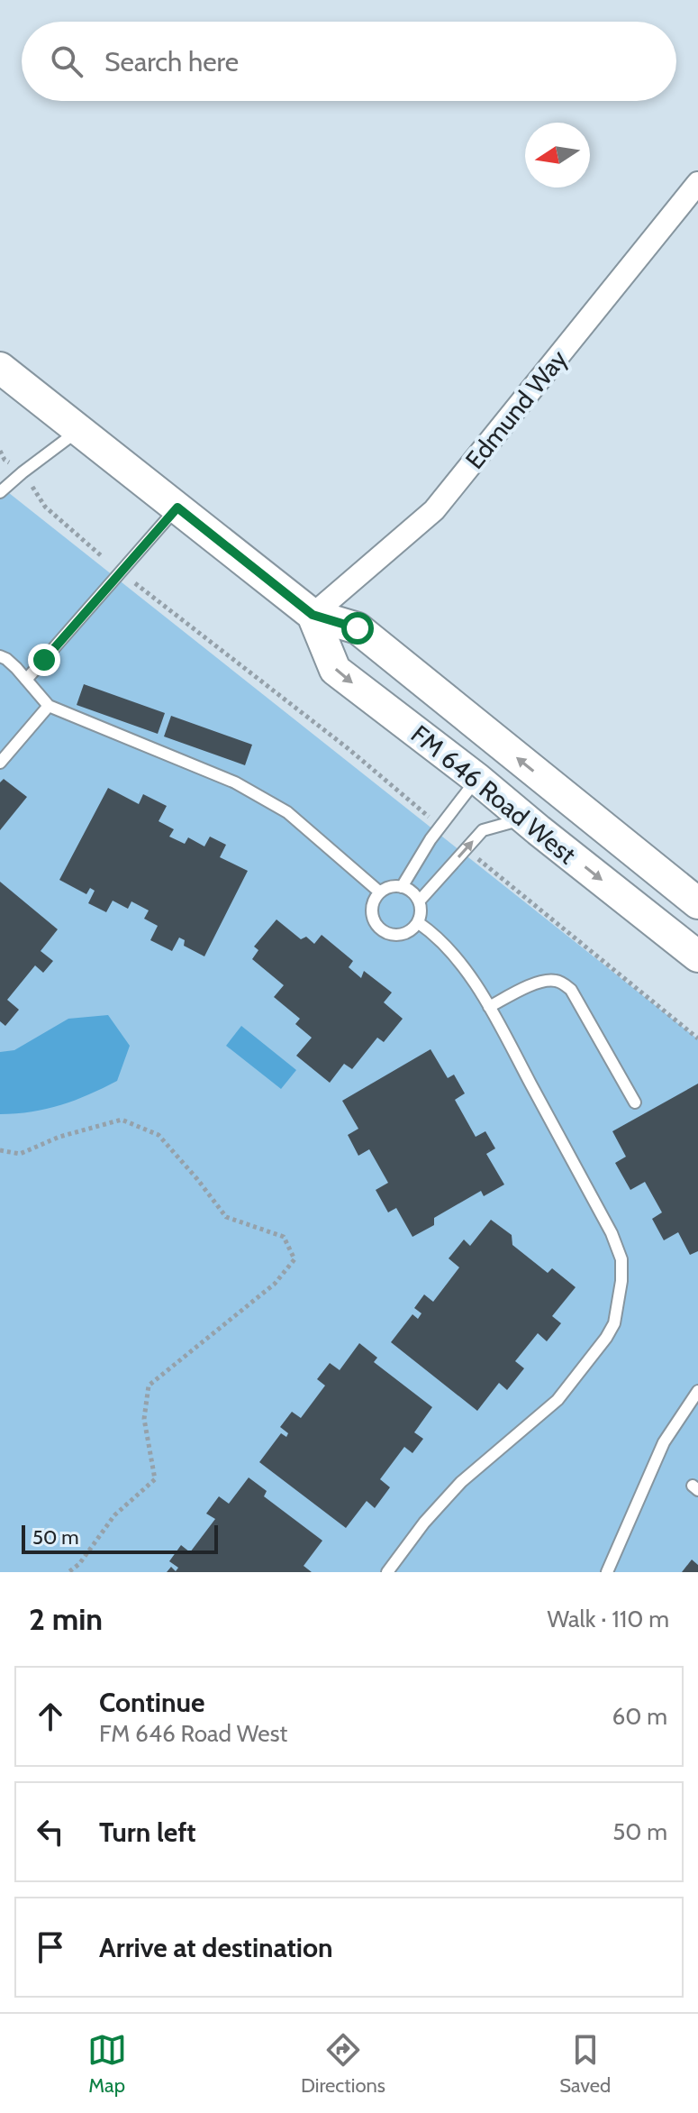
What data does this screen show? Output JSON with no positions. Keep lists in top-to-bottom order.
{
  "streets": {
    "main road": ["FM 646 Road West"],
    "street": ["Edmund Way"]
  },
  "crossings": [
    ["Edmund Way", "FM 646 Road West"]
  ],
  "scale_bar": "50 m",
  "north": "left",
  "page": {
    "search": "Search here",
    "scale": "50 m",
    "heading": ["2 min", "Walk · 110 m"],
    "list": [
      ["Continue", "FM 646 Road West", "60 m"],
      ["Turn left", "50 m"],
      "Arrive at destination"
    ],
    "nav": ["Map", "Directions", "Saved"]
  }
}
